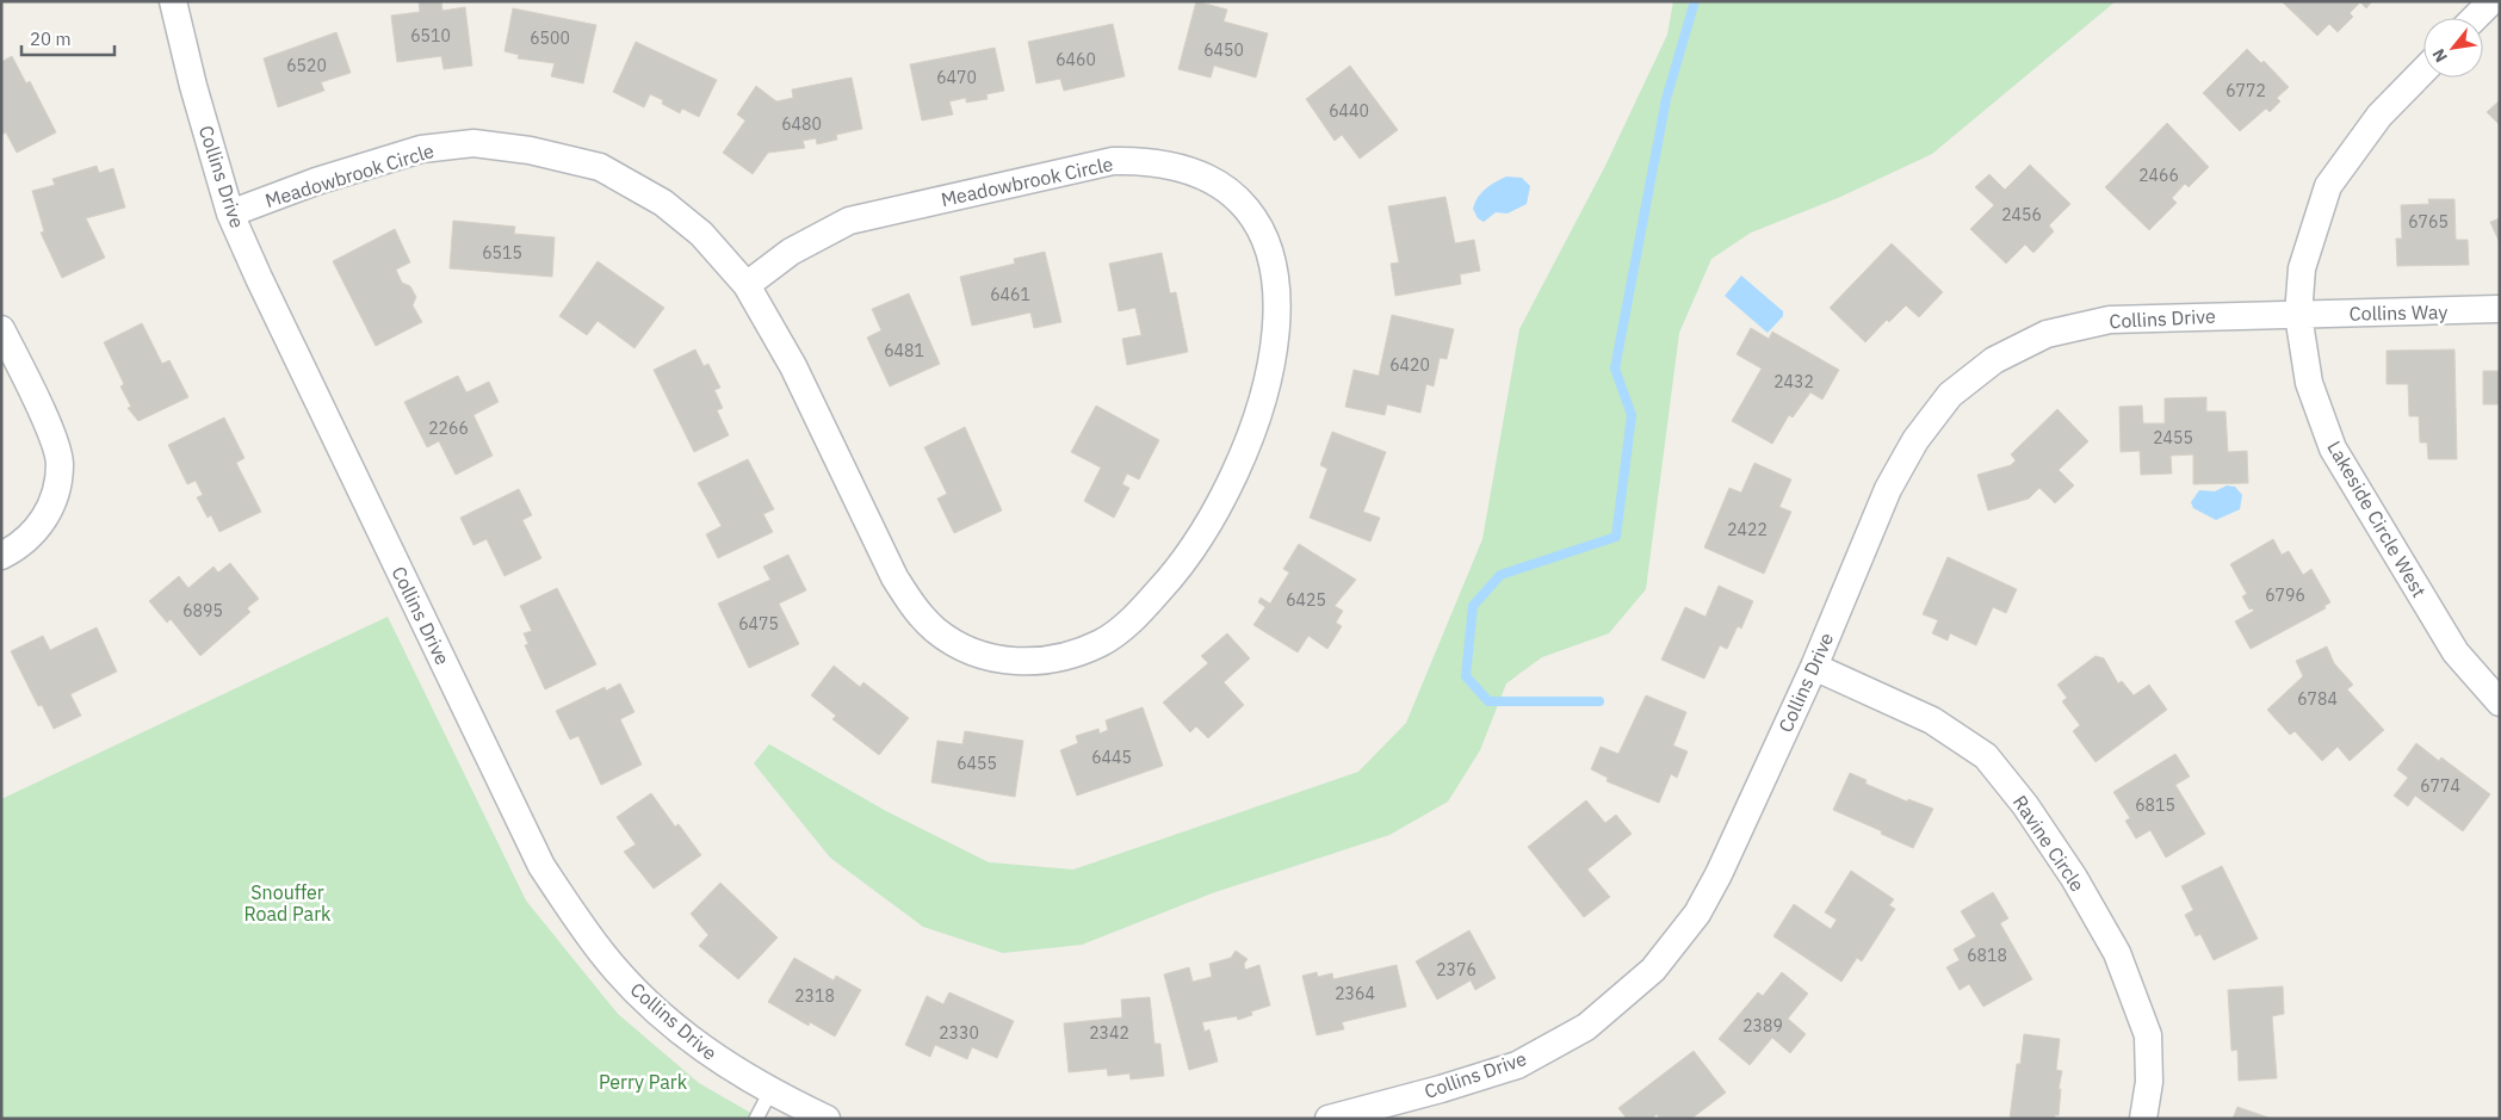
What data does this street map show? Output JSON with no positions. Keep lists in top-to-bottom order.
{
  "streets": {
    "street": [
      "Meadowbrook Circle",
      "Collins Drive",
      "Collins Way",
      "Lakeside Circle West",
      "Ravine Circle"
    ]
  },
  "crossings": [
    ["Meadowbrook Circle", "Collins Drive"],
    ["Collins Drive", "Collins Way"],
    ["Collins Drive", "Lakeside Circle West"],
    ["Collins Drive", "Ravine Circle"],
    ["Collins Way", "Lakeside Circle West"]
  ],
  "parks": ["Snouffer Road Park", "Perry Park"],
  "house_numbers": [
    "6510",
    "6500",
    "6450",
    "6460",
    "6520",
    "6470",
    "6772",
    "6440",
    "6480",
    "2466",
    "2456",
    "6765",
    "6515",
    "6461",
    "6481",
    "6420",
    "2432",
    "2266",
    "2455",
    "2422",
    "6796",
    "6425",
    "6895",
    "6475",
    "6784",
    "6445",
    "6455",
    "6774",
    "6815",
    "6818",
    "2376",
    "2364",
    "2318",
    "2389",
    "2330",
    "2342"
  ],
  "scale_bar": "20 m",
  "north": "bottom left"
}
